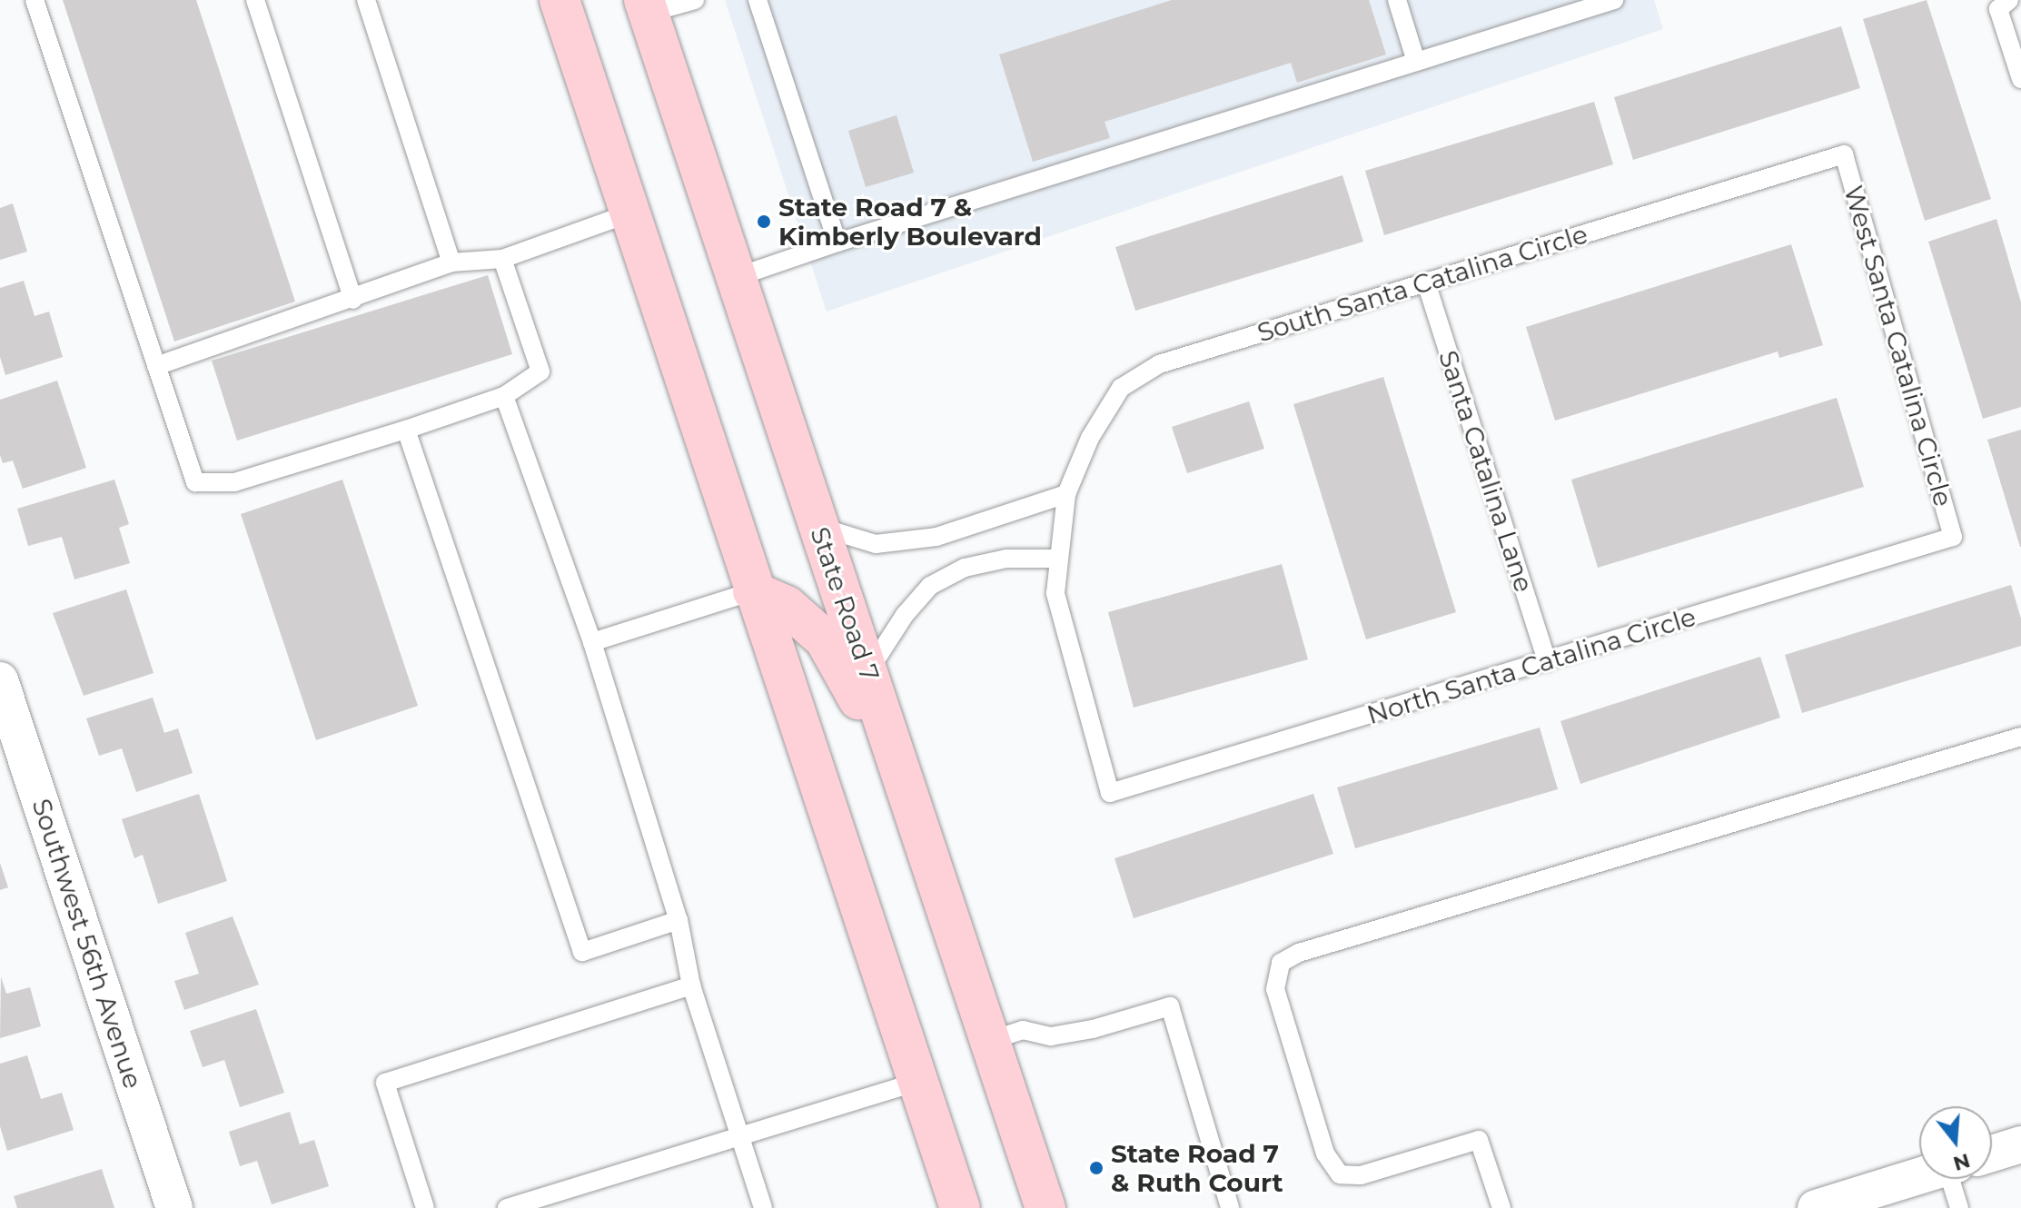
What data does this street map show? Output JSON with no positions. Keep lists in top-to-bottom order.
{
  "streets": {
    "main road": ["State Road 7"],
    "street": ["Southwest 56th Avenue"],
    "lane": [
      "South Santa Catalina Circle",
      "West Santa Catalina Circle",
      "Santa Catalina Lane",
      "North Santa Catalina Circle"
    ]
  },
  "crossings": [
    ["South Santa Catalina Circle", "West Santa Catalina Circle"],
    ["South Santa Catalina Circle", "Santa Catalina Lane"],
    ["South Santa Catalina Circle", "North Santa Catalina Circle"],
    ["West Santa Catalina Circle", "North Santa Catalina Circle"],
    ["Santa Catalina Lane", "North Santa Catalina Circle"]
  ],
  "places": ["State Road 7 & Kimberly Boulevard", "State Road 7 & Ruth Court"],
  "north": "bottom"
}
